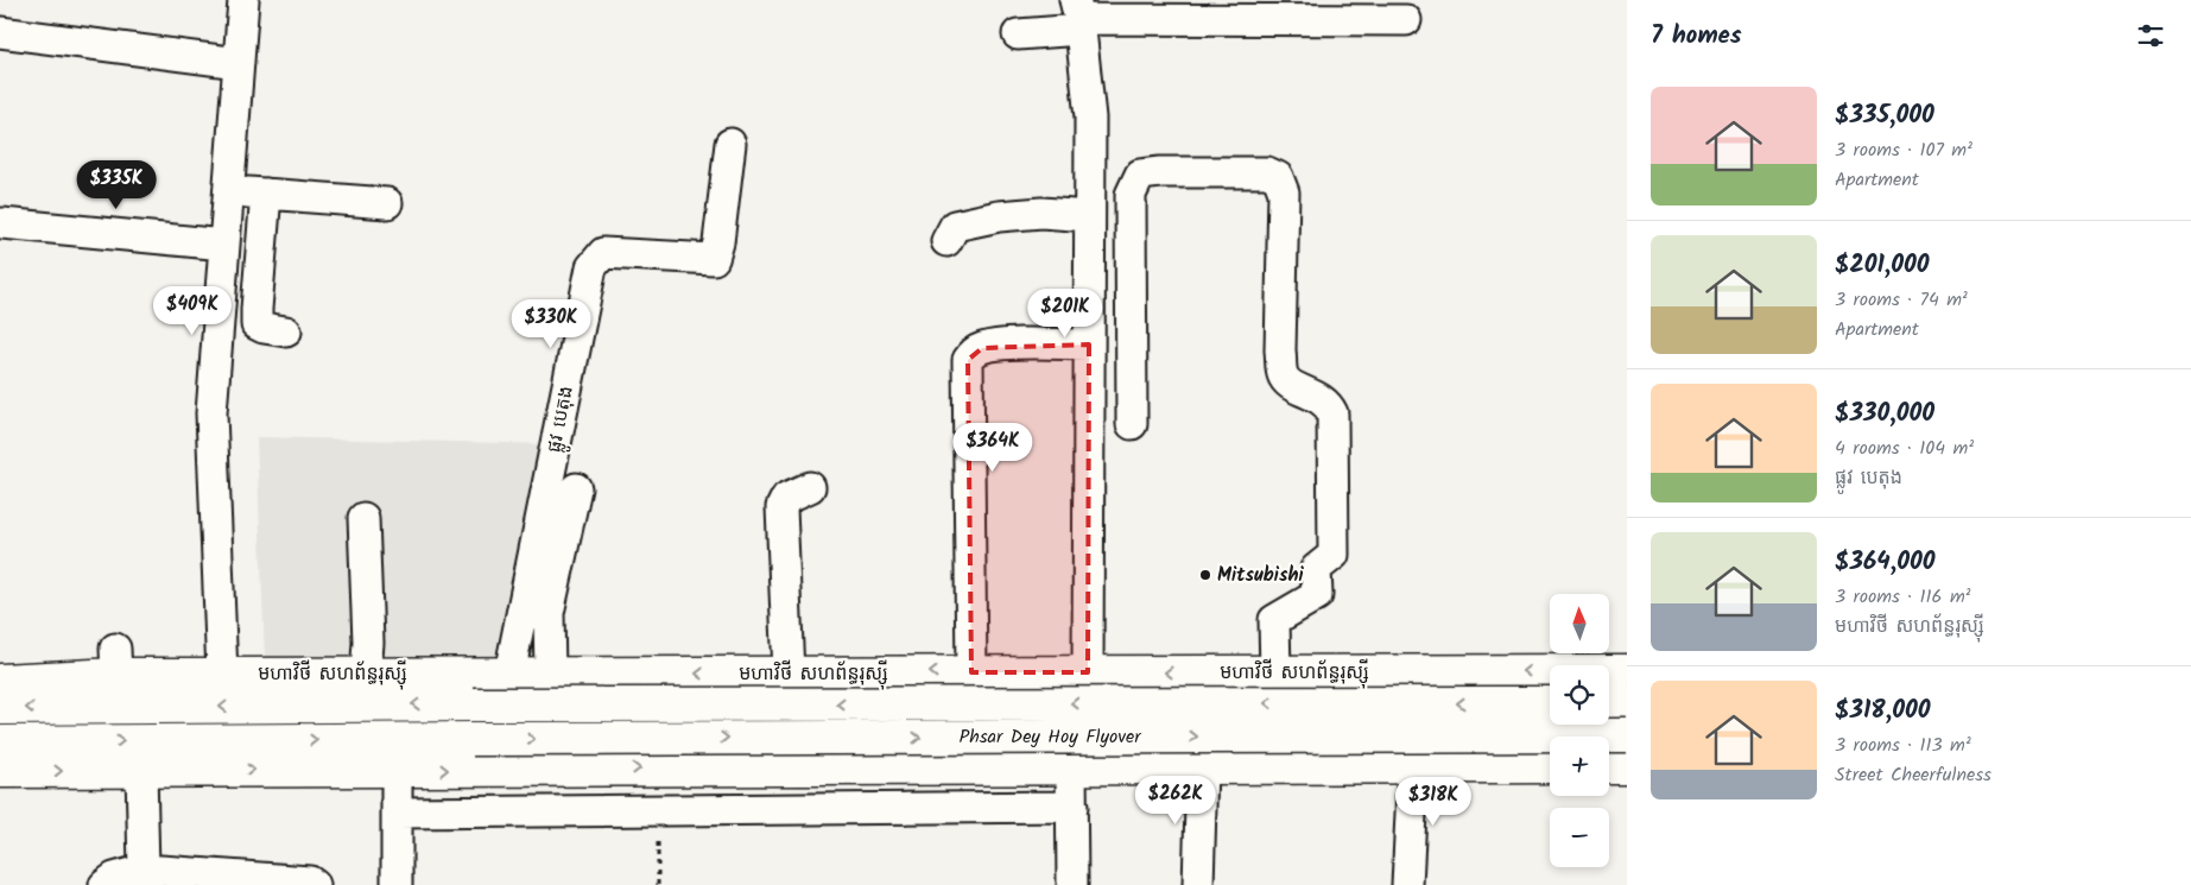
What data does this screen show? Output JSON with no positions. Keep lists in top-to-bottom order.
{
  "streets": {
    "main road": ["មហាវិថី សហព័ន្ធរុស្ស៊ី", "Phsar Dey Hoy Flyover"],
    "street": ["ផ្លូវ បេតុង"]
  },
  "crossings": [
    ["ផ្លូវ បេតុង", "មហាវិថី សហព័ន្ធរុស្ស៊ី"]
  ],
  "places": ["Mitsubishi"],
  "north": "top",
  "page": {
    "heading": "7 homes",
    "list": [
      {
        "name": "$335,000",
        "note": "3 rooms · 107 m² · Apartment"
      },
      {
        "name": "$201,000",
        "note": "3 rooms · 74 m² · Apartment"
      },
      {
        "name": "$330,000",
        "note": "4 rooms · 104 m² · ផ្លូវ បេតុង"
      },
      {
        "name": "$364,000",
        "note": "3 rooms · 116 m² · មហាវិថី សហព័ន្ធរុស្ស៊ី"
      },
      {
        "name": "$318,000",
        "note": "3 rooms · 113 m² · Street Cheerfulness"
      }
    ],
    "price": [
      "$335K",
      "$409K",
      "$201K",
      "$330K",
      "$364K",
      "$262K",
      "$318K"
    ],
    "map_buttons": ["+", "−"]
  }
}
